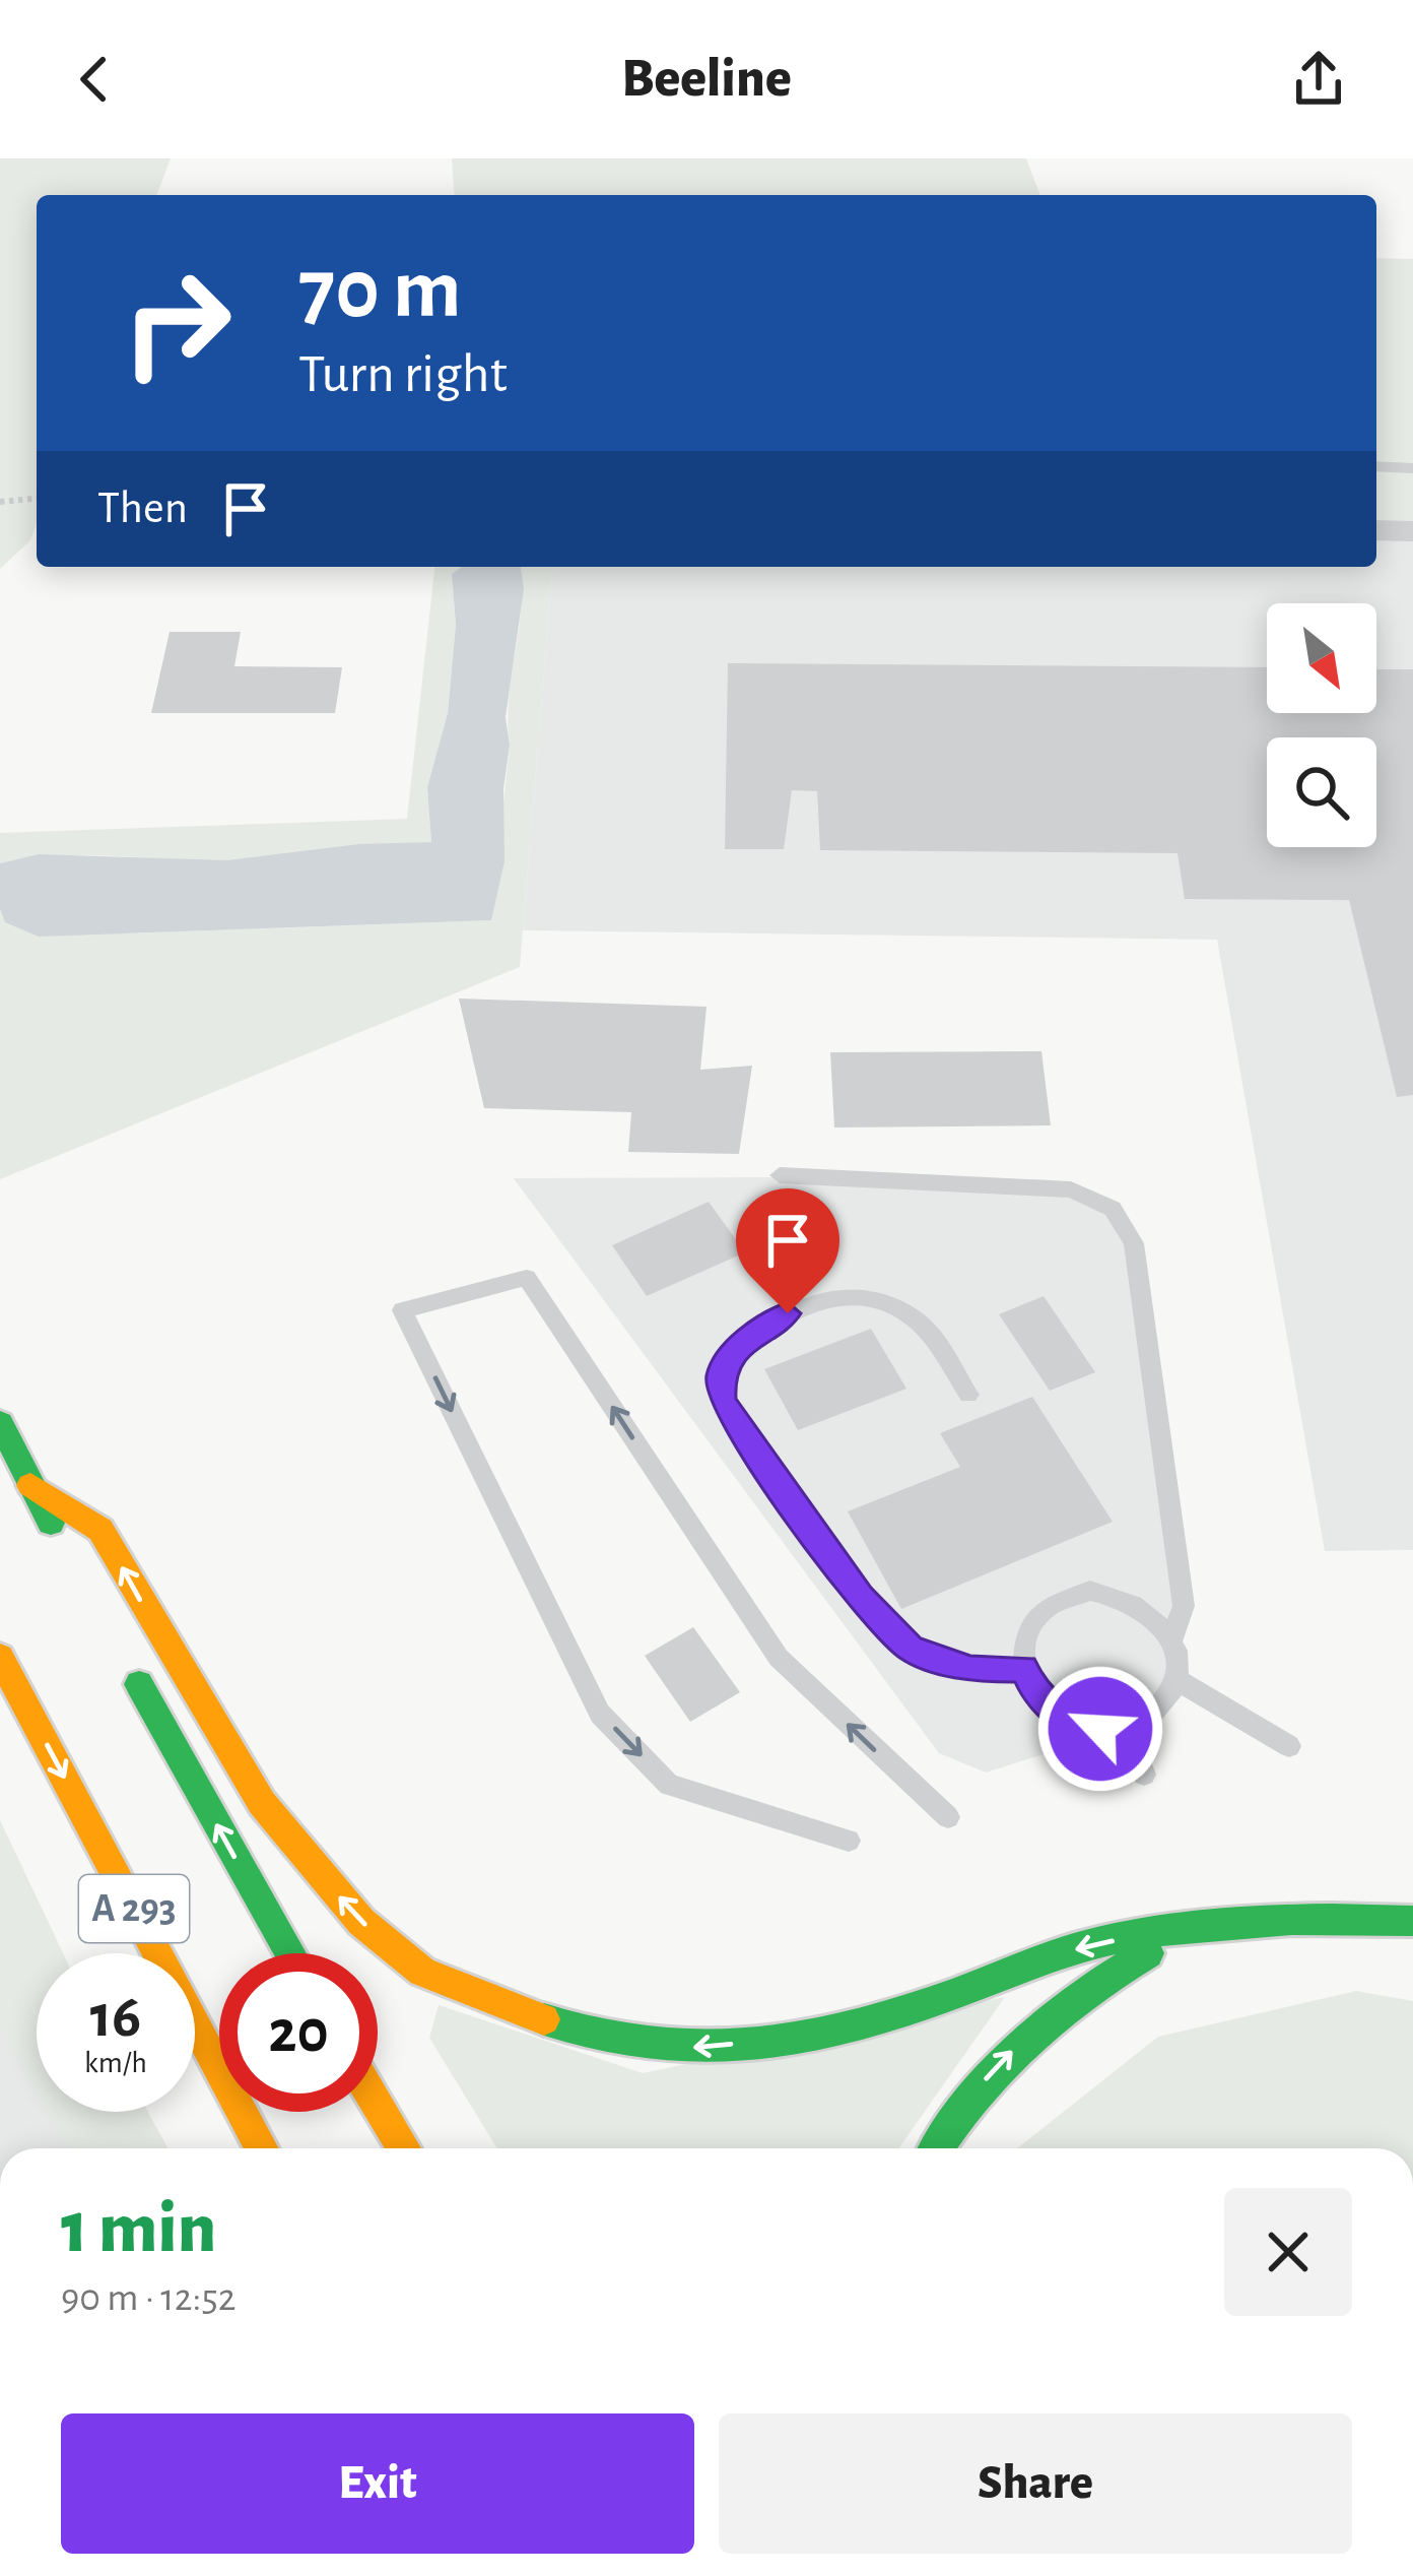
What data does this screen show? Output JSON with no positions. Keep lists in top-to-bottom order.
{
  "streets": {
    "highway": ["A 293"]
  },
  "north": "bottom right",
  "page": {
    "header": "Beeline",
    "turn": ["70 m", "Turn right"],
    "then": "Then",
    "speed": "16 km/h",
    "limit": "20",
    "heading": ["1 min", "90 m · 12:52"],
    "buttons": ["Exit", "Share"]
  }
}
